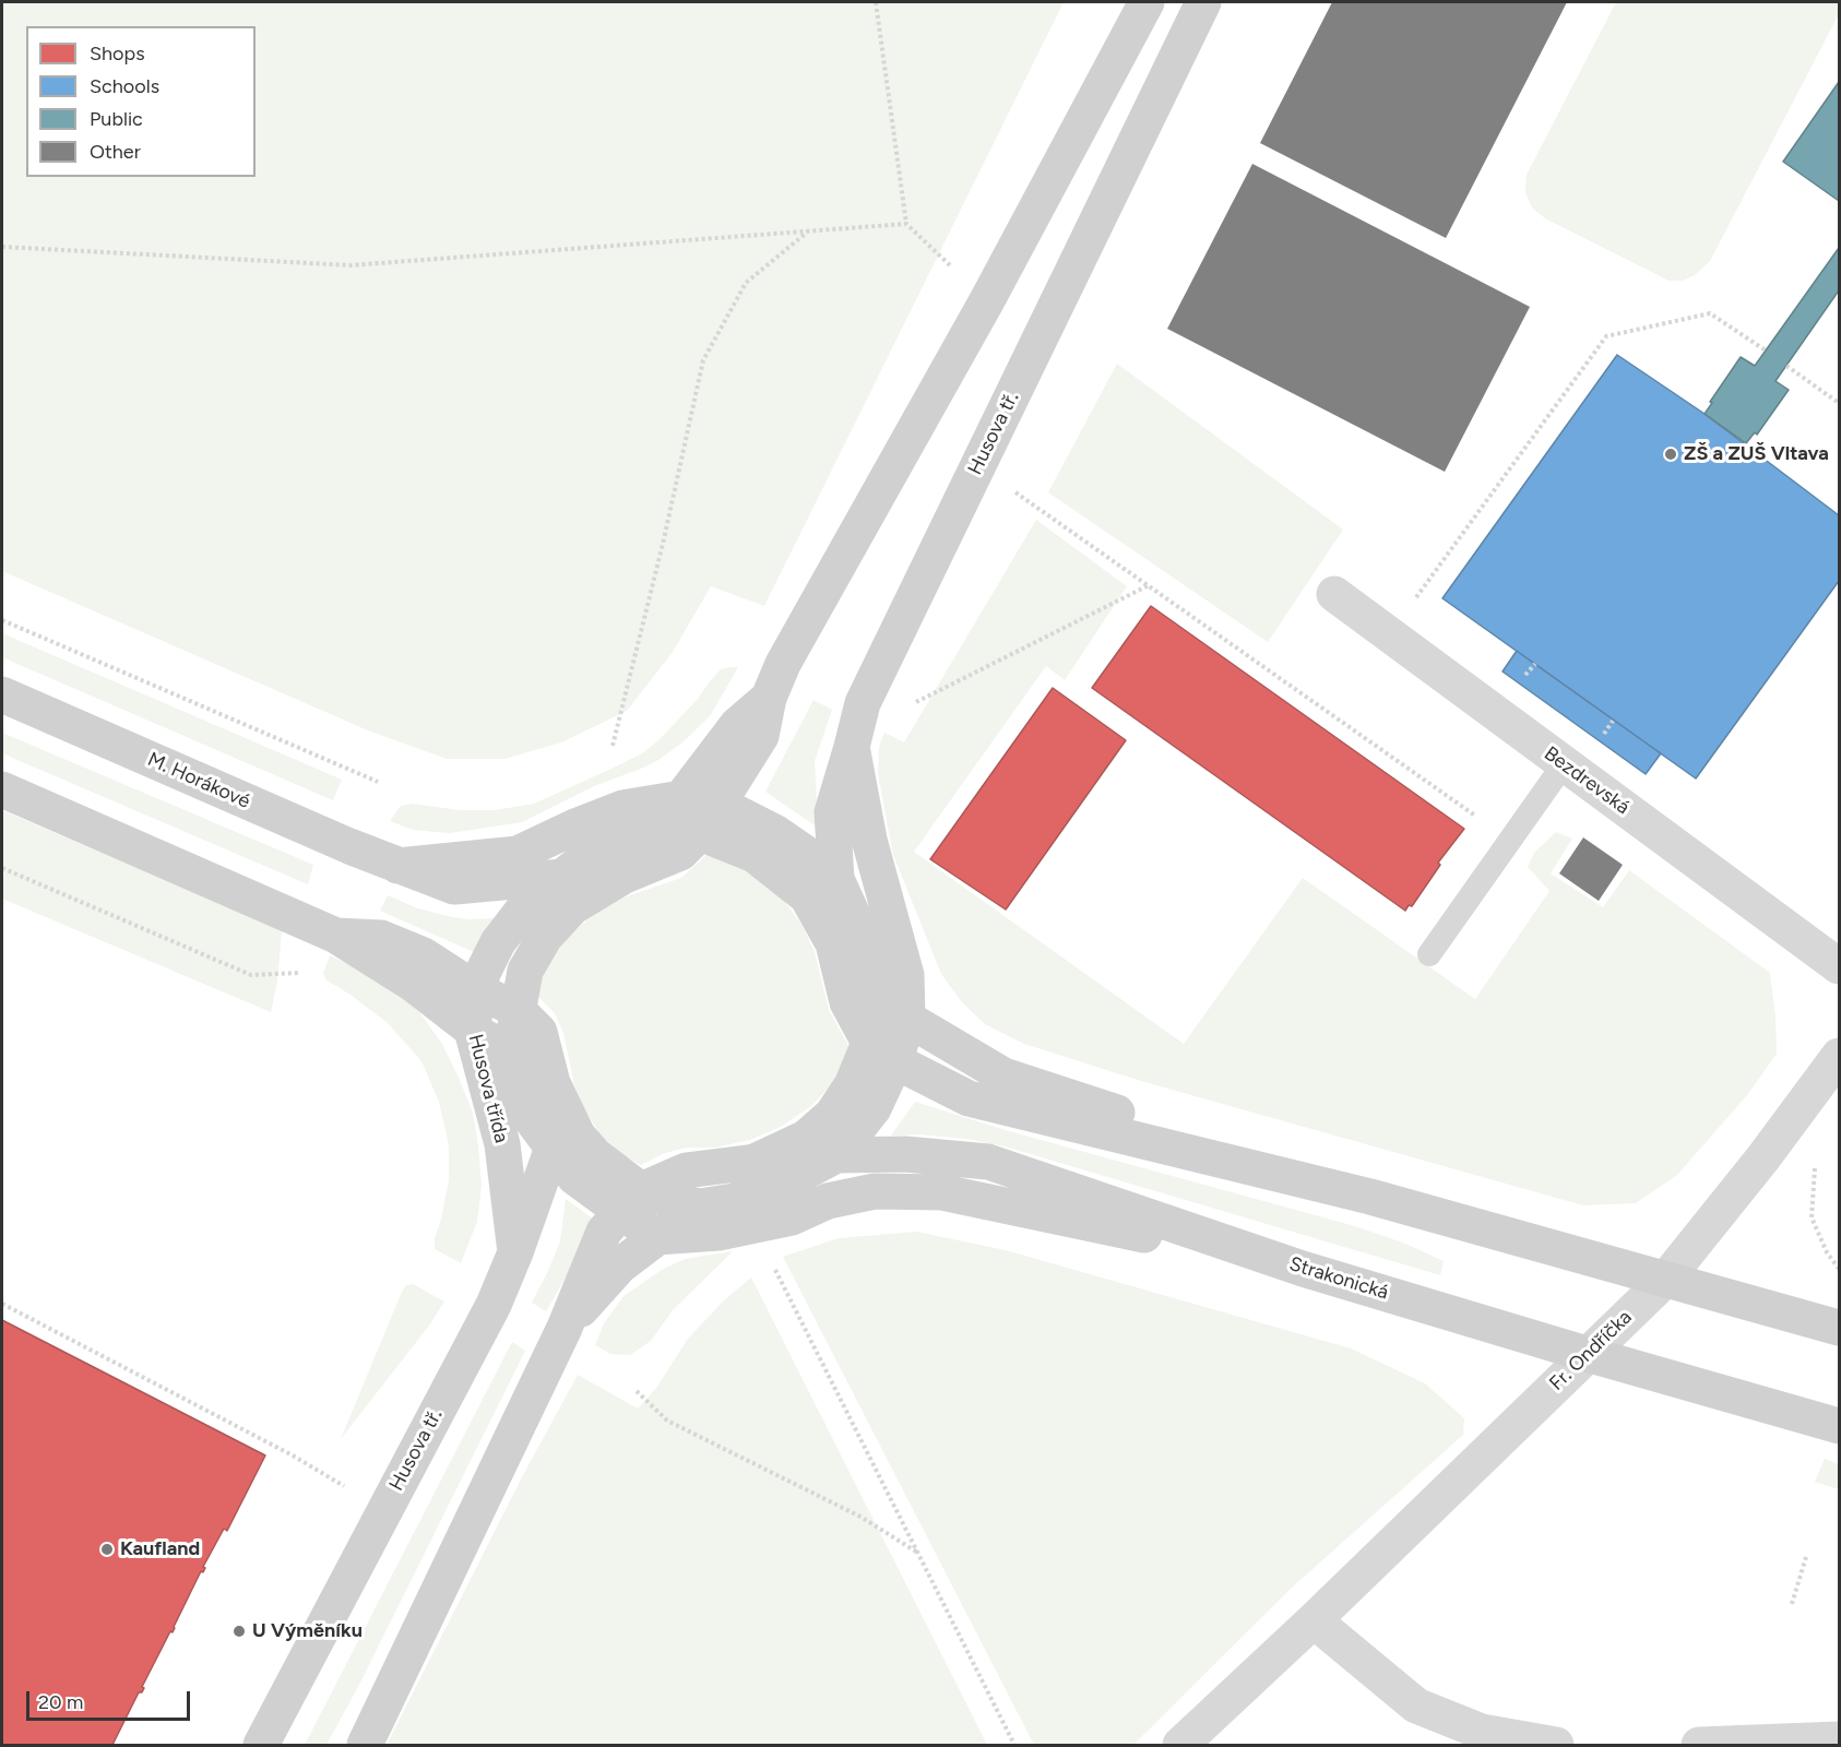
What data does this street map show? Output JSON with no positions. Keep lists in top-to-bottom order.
{
  "streets": {
    "street": [
      "Husova tř.",
      "M. Horákové",
      "Bezdrevská",
      "Husova třída",
      "Strakonická",
      "Fr. Ondříčka"
    ]
  },
  "crossings": [
    ["Husova tř.", "Husova třída"],
    ["M. Horákové", "Husova třída"],
    ["Strakonická", "Fr. Ondříčka"]
  ],
  "places": ["ZŠ a ZUŠ Vltava", "Kaufland", "U Výměníku"],
  "legend": [
    "Shops",
    "Schools",
    "Public",
    "Other"
  ],
  "scale_bar": "20 m"
}
